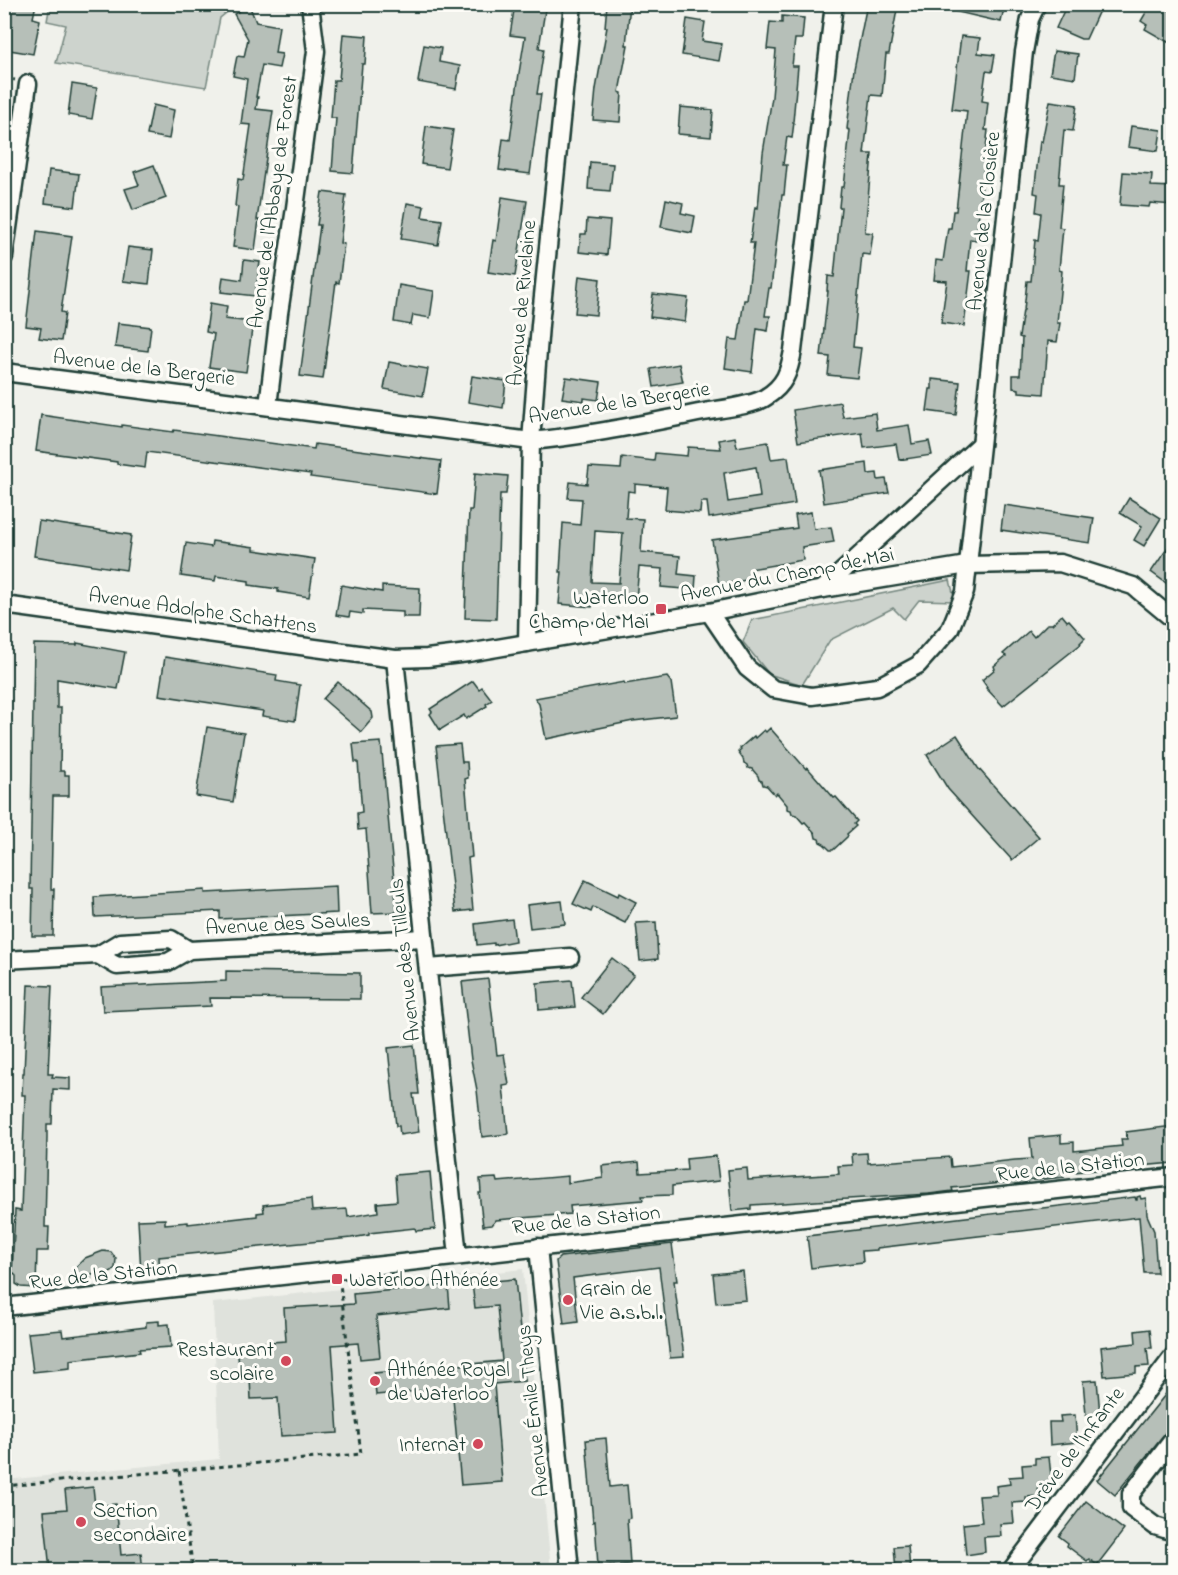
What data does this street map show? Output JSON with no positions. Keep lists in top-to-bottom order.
{
  "streets": {
    "street": [
      "Avenue de l'Abbaye de Forest",
      "Avenue de la Closière",
      "Avenue de Rivelaine",
      "Avenue de la Bergerie",
      "Avenue du Champ de Mai",
      "Avenue Adolphe Schattens",
      "Avenue des Saules",
      "Avenue des Tilleuls",
      "Rue de la Station",
      "Avenue Émile Theys",
      "Drève de l'Infante"
    ]
  },
  "crossings": [
    ["Avenue de l'Abbaye de Forest", "Avenue de la Bergerie"],
    ["Avenue de la Closière", "Avenue du Champ de Mai"],
    ["Avenue de Rivelaine", "Avenue de la Bergerie"],
    ["Avenue de Rivelaine", "Avenue du Champ de Mai"],
    ["Avenue du Champ de Mai", "Avenue Adolphe Schattens"],
    ["Avenue du Champ de Mai", "Avenue des Tilleuls"],
    ["Avenue Adolphe Schattens", "Avenue des Tilleuls"],
    ["Avenue des Saules", "Avenue des Tilleuls"],
    ["Avenue des Tilleuls", "Rue de la Station"],
    ["Rue de la Station", "Avenue Émile Theys"]
  ],
  "places": {
    "transit": ["Waterloo Champ de Mai", "Waterloo Athénée"],
    "other": [
      "Grain de Vie a.s.b.l.",
      "Restaurant scolaire",
      "Athénée Royal de Waterloo",
      "Internat",
      "Section secondaire"
    ]
  }
}
